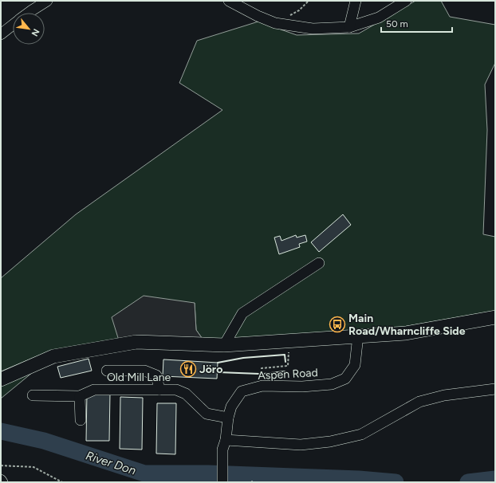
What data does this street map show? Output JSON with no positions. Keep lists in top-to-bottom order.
{
  "streets": {
    "street": ["Aspen Road", "Old Mill Lane"]
  },
  "crossings": [
    ["Aspen Road", "Old Mill Lane"]
  ],
  "water": ["River Don"],
  "places": {
    "bus stop": ["Main Road/Wharncliffe Side"],
    "restaurant": ["Jöro"]
  },
  "scale_bar": "50 m",
  "north": "bottom right"
}
